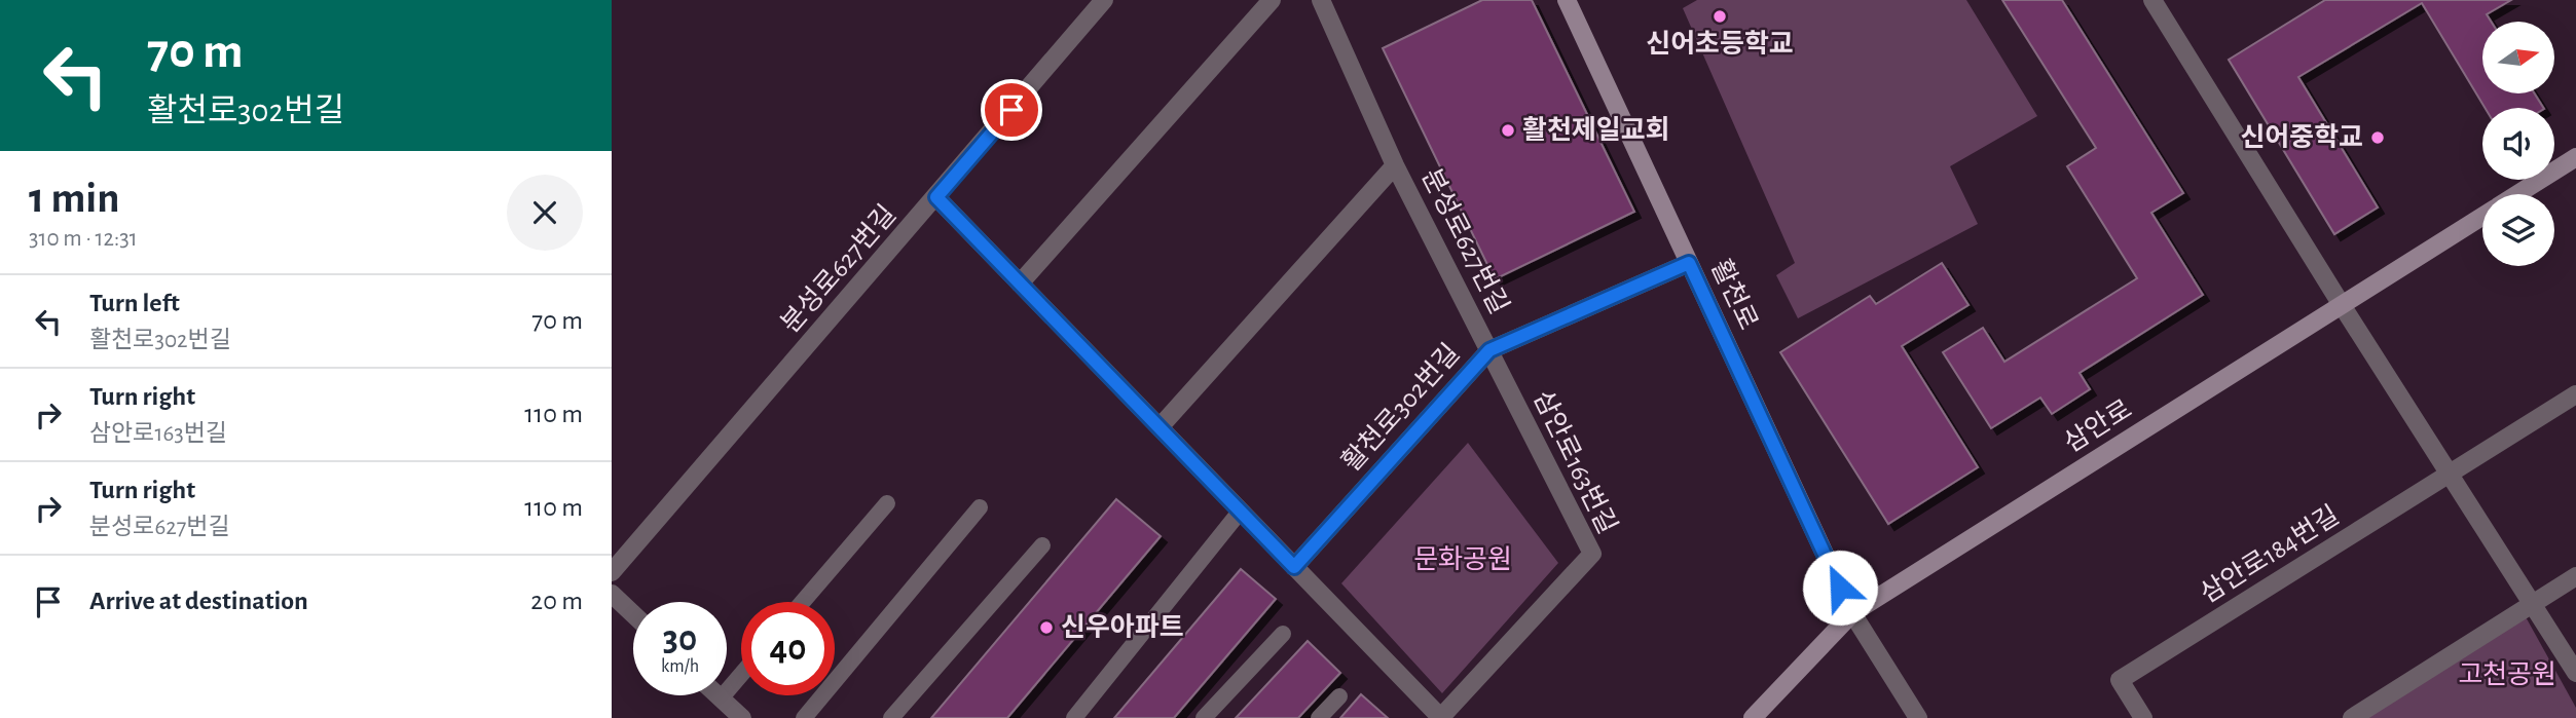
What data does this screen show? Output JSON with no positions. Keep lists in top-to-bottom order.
{
  "streets": {
    "main road": ["활천로", "삼안로"],
    "street": [
      "분성로627번길",
      "활천로302번길",
      "삼안로163번길",
      "삼안로184번길"
    ]
  },
  "crossings": [
    ["분성로627번길", "활천로302번길"],
    ["분성로627번길", "삼안로163번길"],
    ["활천로", "활천로302번길"],
    ["활천로", "삼안로"],
    ["활천로302번길", "삼안로163번길"]
  ],
  "parks": ["문화공원", "고천공원"],
  "places": [
    "신어초등학교",
    "활천제일교회",
    "신어중학교",
    "신우아파트"
  ],
  "north": "right",
  "page": {
    "turn": ["70 m", "활천로302번길"],
    "heading": ["1 min", "310 m · 12:31"],
    "list": [
      {
        "name": "Turn left",
        "note": "활천로302번길",
        "value": "70 m"
      },
      {
        "name": "Turn right",
        "note": "삼안로163번길",
        "value": "110 m"
      },
      {
        "name": "Turn right",
        "note": "분성로627번길",
        "value": "110 m"
      },
      {
        "name": "Arrive at destination",
        "value": "20 m"
      }
    ],
    "speed": "30 km/h",
    "limit": "40"
  }
}
